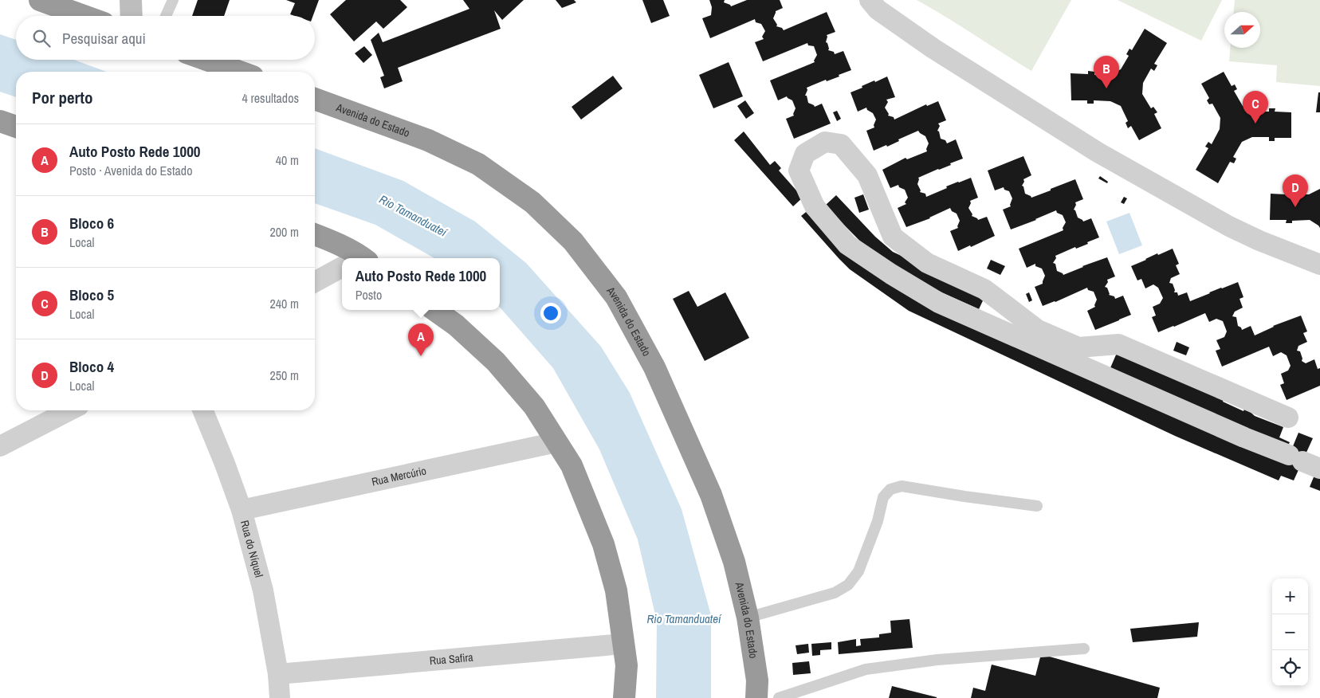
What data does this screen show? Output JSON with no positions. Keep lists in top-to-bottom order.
{
  "streets": {
    "highway": ["Avenida do Estado"],
    "street": ["Rua Mercúrio", "Rua do Níquel", "Rua Safira"]
  },
  "crossings": [
    ["Rua Mercúrio", "Rua do Níquel"],
    ["Rua do Níquel", "Rua Safira"]
  ],
  "water": ["Rio Tamanduateí"],
  "north": "right",
  "page": {
    "search": "Pesquisar aqui",
    "pins": [
      "B",
      "C",
      "D",
      "A"
    ],
    "heading": ["Por perto", "4 resultados"],
    "list": [
      {
        "mark": "A",
        "name": "Auto Posto Rede 1000",
        "note": "Posto · Avenida do Estado",
        "value": "40 m"
      },
      {
        "mark": "B",
        "name": "Bloco 6",
        "note": "Local",
        "value": "200 m"
      },
      {
        "mark": "C",
        "name": "Bloco 5",
        "note": "Local",
        "value": "240 m"
      },
      {
        "mark": "D",
        "name": "Bloco 4",
        "note": "Local",
        "value": "250 m"
      }
    ],
    "popup": ["Auto Posto Rede 1000", "Posto"],
    "map_buttons": ["+", "−"]
  }
}
